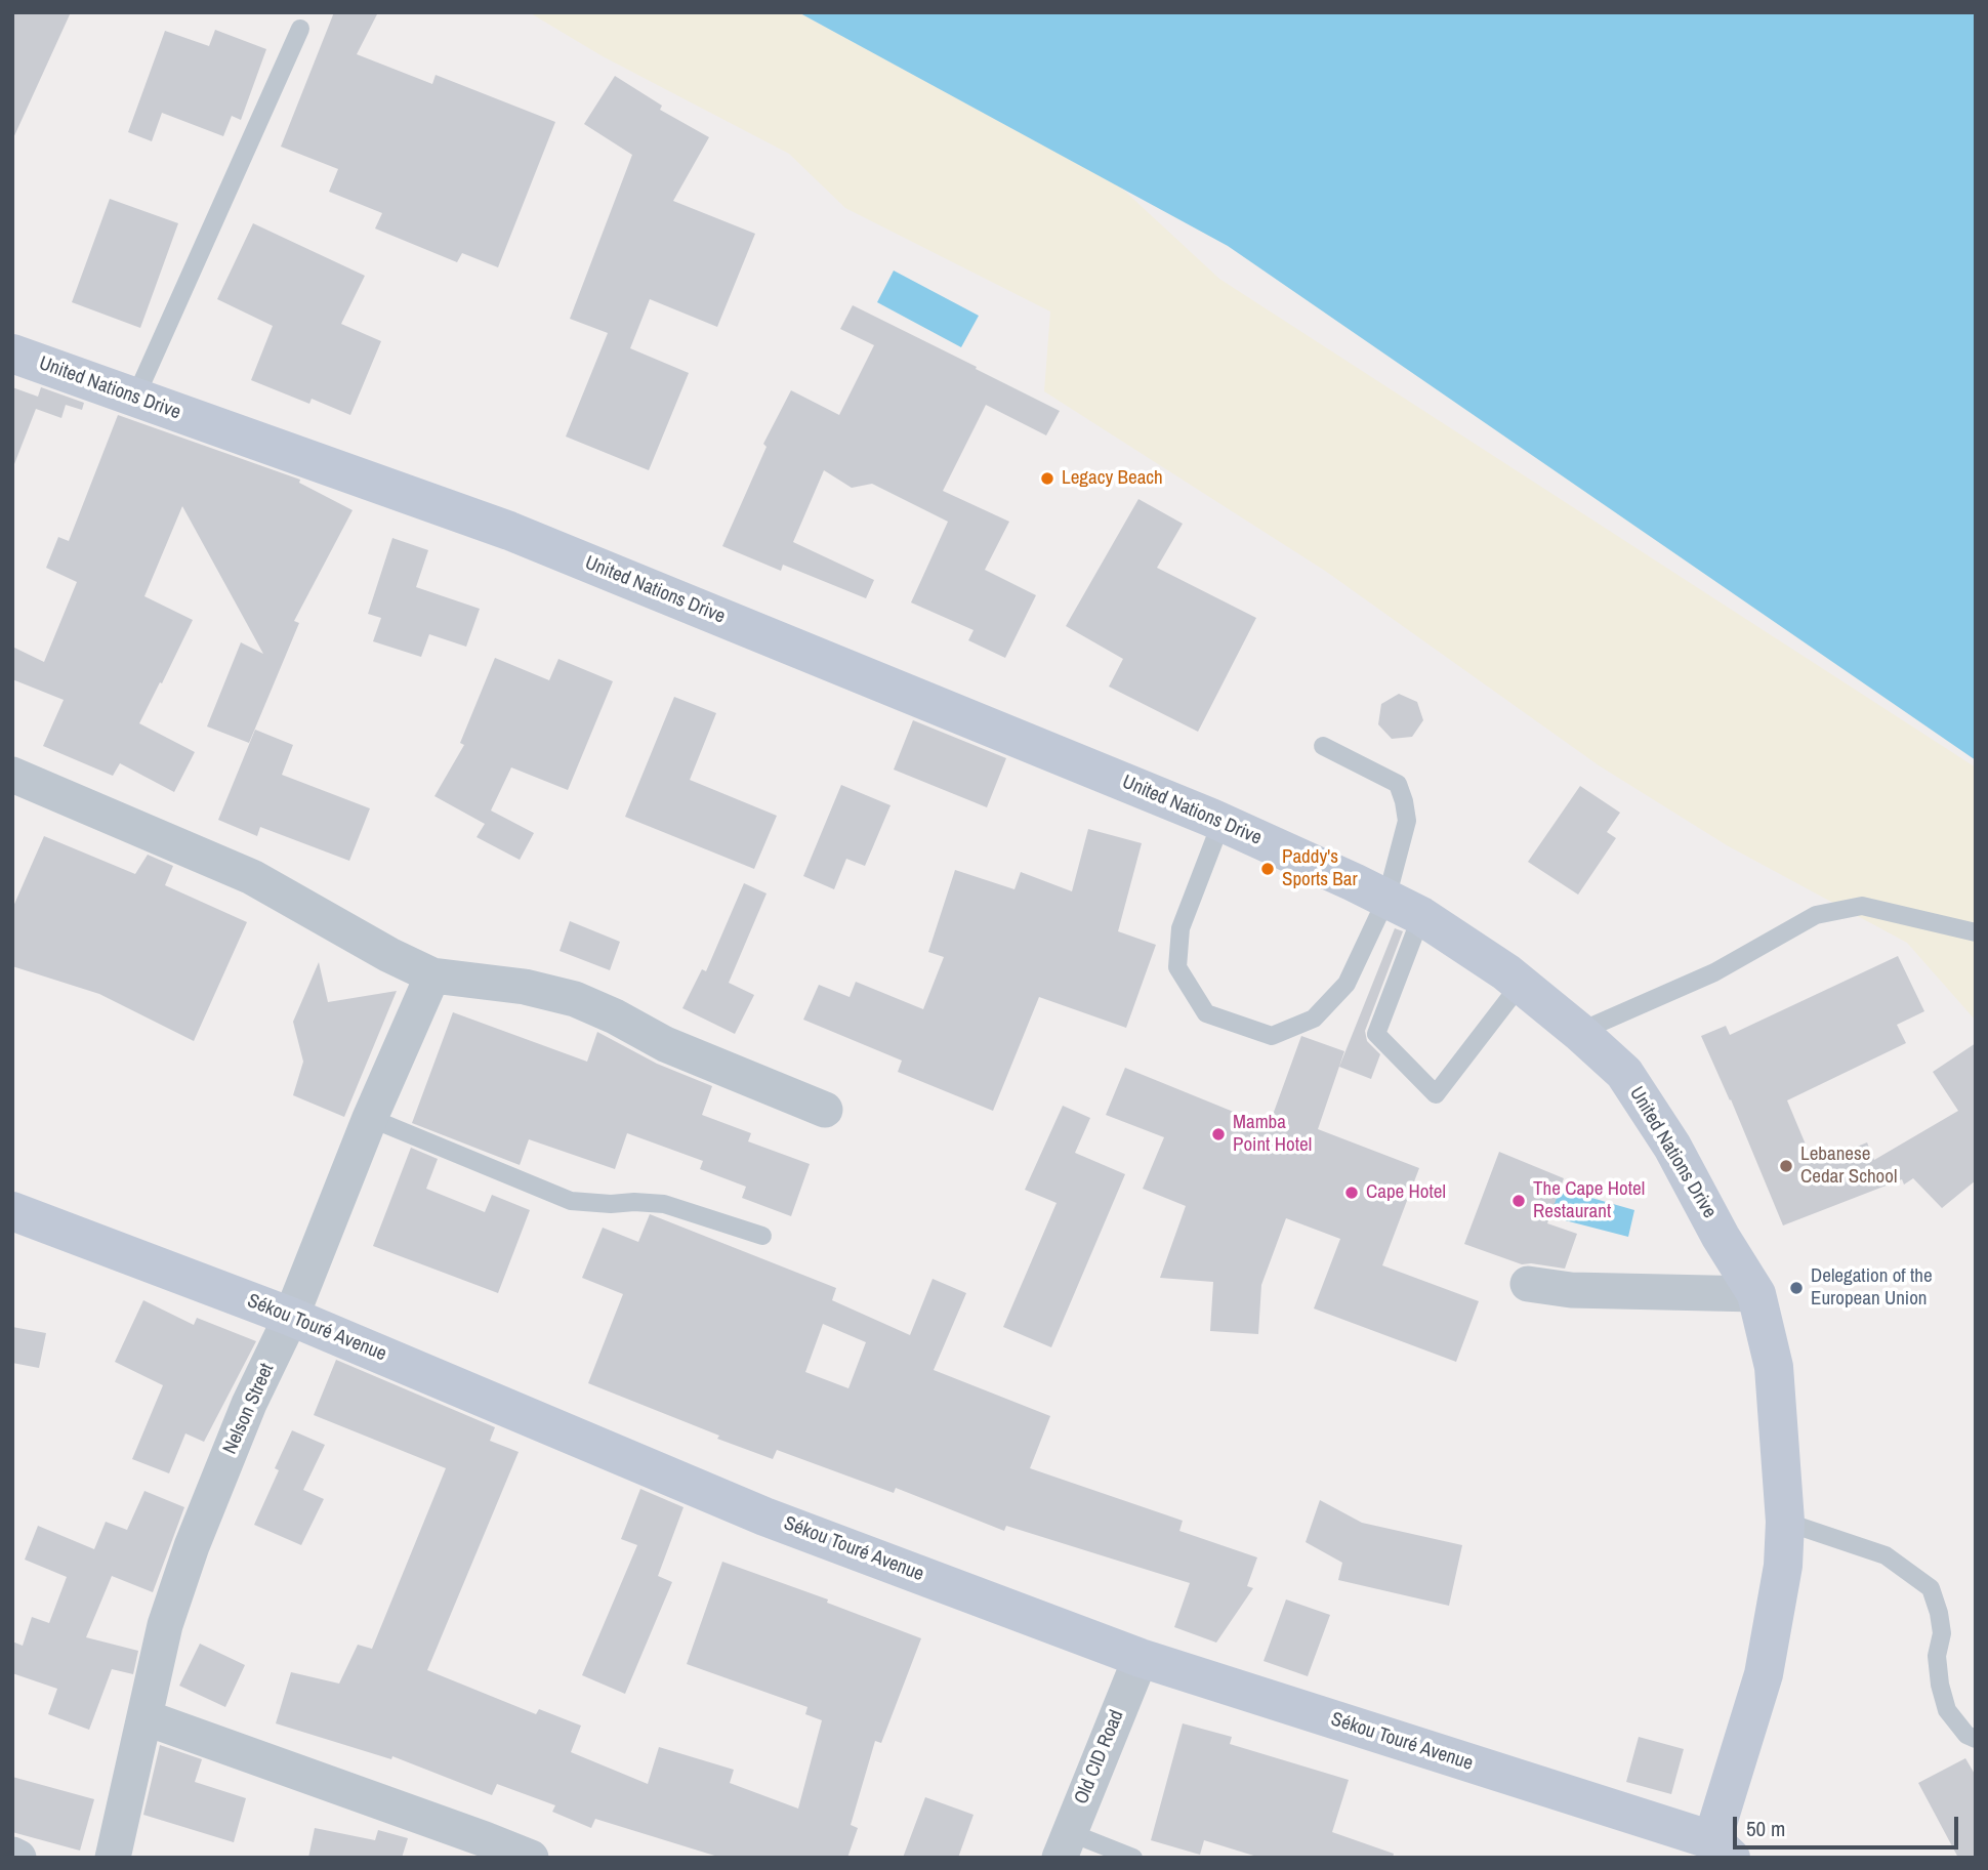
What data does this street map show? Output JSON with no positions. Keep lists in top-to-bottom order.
{
  "streets": {
    "street": [
      "United Nations Drive",
      "Sékou Touré Avenue",
      "Nelson Street",
      "Old CID Road"
    ]
  },
  "crossings": [
    ["United Nations Drive", "Sékou Touré Avenue"],
    ["Sékou Touré Avenue", "Nelson Street"],
    ["Sékou Touré Avenue", "Old CID Road"]
  ],
  "places": [
    "Legacy Beach",
    "Paddy's Sports Bar",
    "Mamba Point Hotel",
    "Lebanese Cedar School",
    "Cape Hotel",
    "The Cape Hotel Restaurant",
    "Delegation of the European Union"
  ],
  "scale_bar": "50 m"
}
